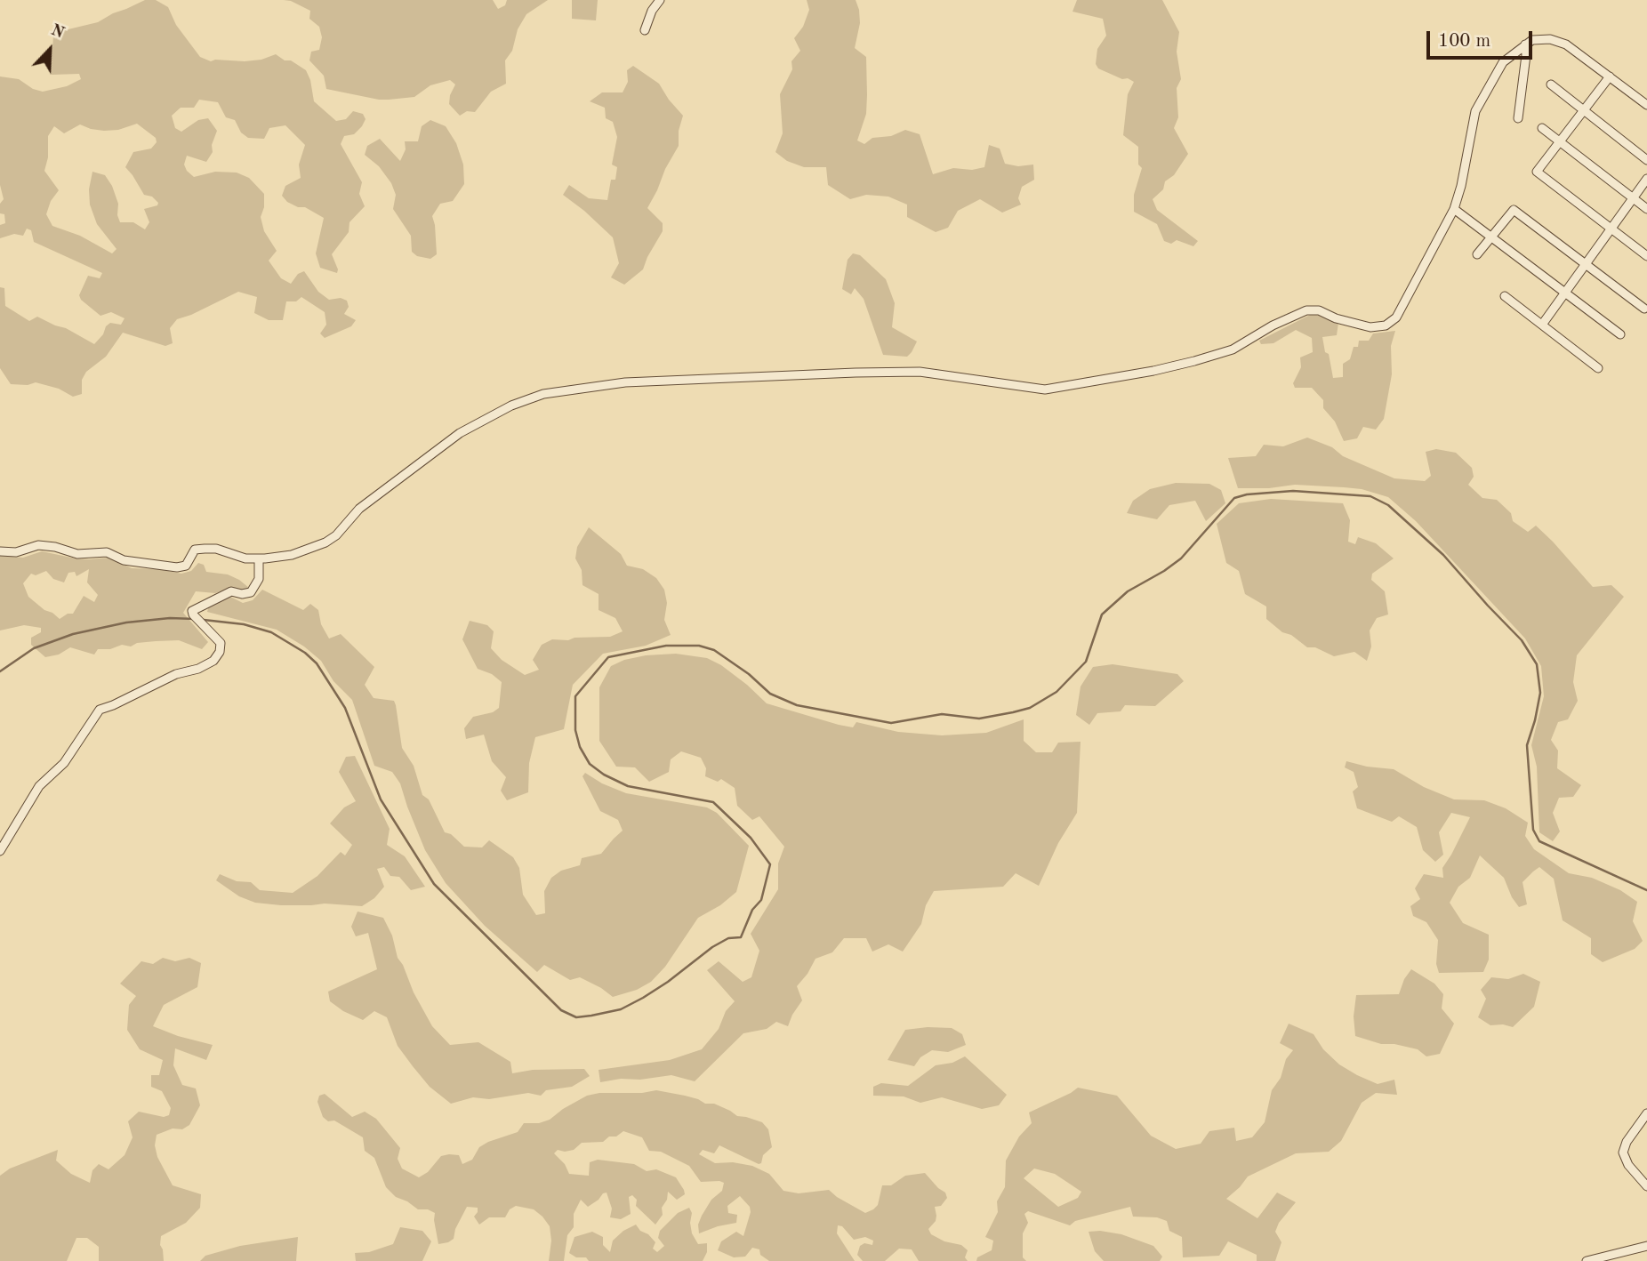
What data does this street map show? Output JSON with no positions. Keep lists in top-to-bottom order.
{
  "scale_bar": "100 m",
  "north": "top right"
}
